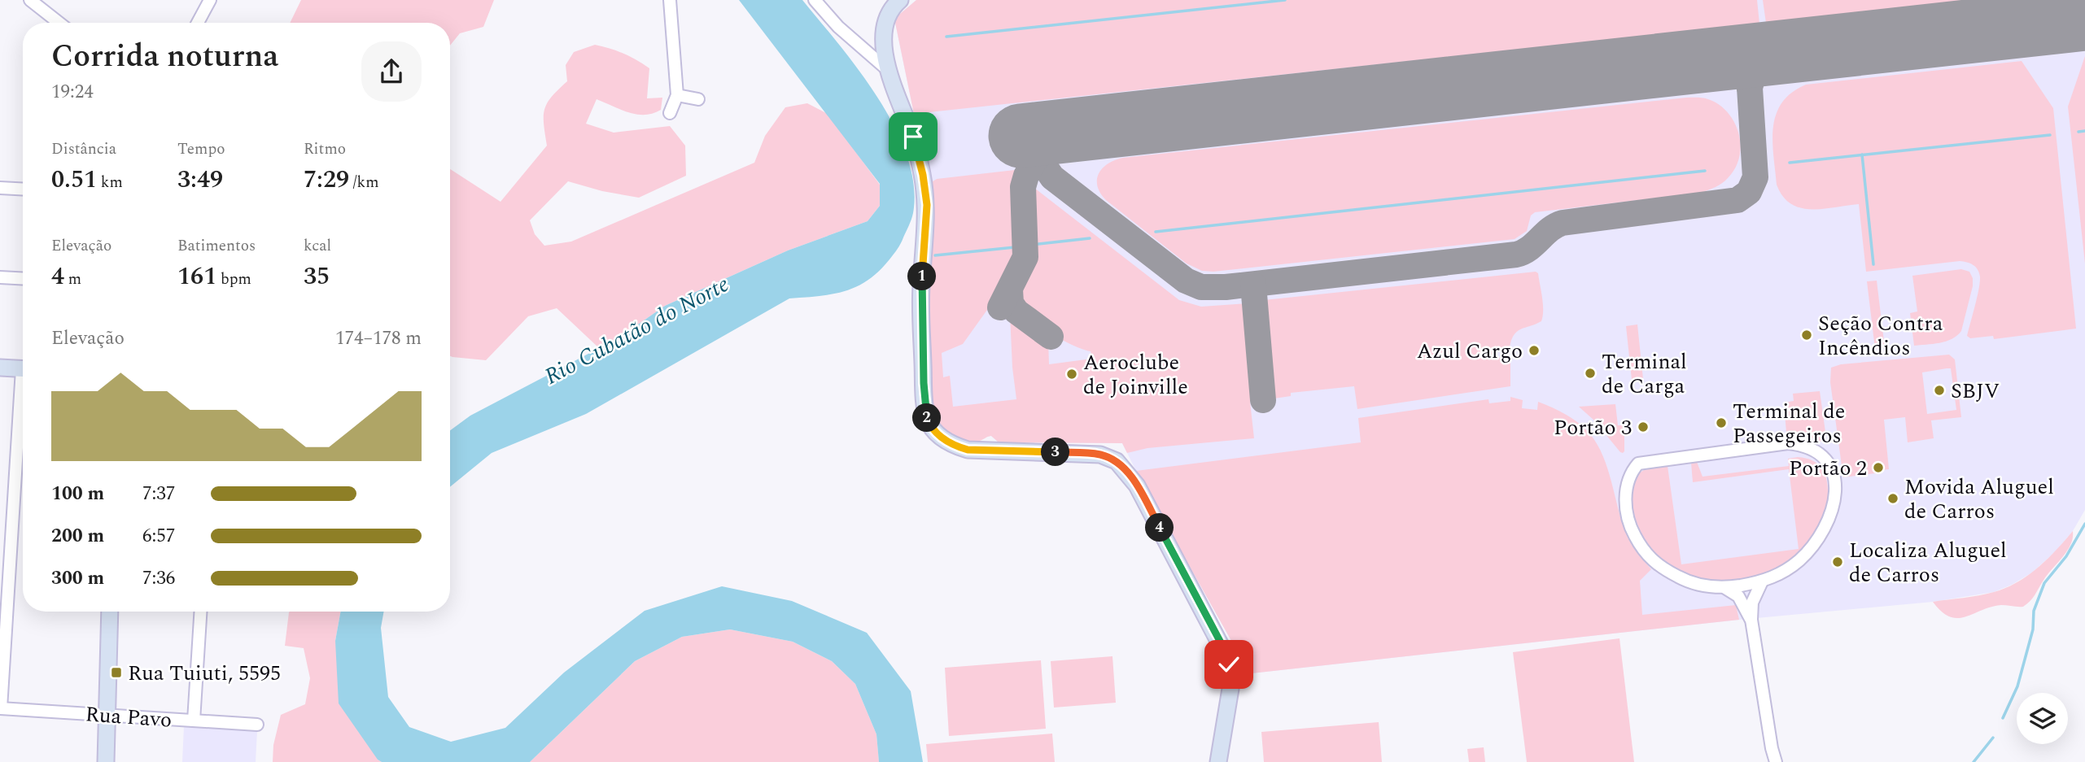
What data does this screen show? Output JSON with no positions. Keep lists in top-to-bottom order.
{
  "streets": {
    "street": ["Rua Pavo"]
  },
  "water": ["Rio Cubatão do Norte"],
  "places": {
    "other": [
      "Seção Contra Incêndios",
      "Azul Cargo",
      "Terminal de Carga",
      "Aeroclube de Joinville",
      "SBJV",
      "Terminal de Passegeiros",
      "Portão 3",
      "Portão 2",
      "Movida Aluguel de Carros",
      "Localiza Aluguel de Carros"
    ],
    "transit": ["Rua Tuiuti, 5595"]
  },
  "page": {
    "heading": ["Corrida noturna", "19:24"],
    "stats": [
      ["Distância", "0.51 km"],
      ["Tempo", "3:49"],
      ["Ritmo", "7:29 /km"],
      ["Elevação", "4 m"],
      ["Batimentos", "161 bpm"],
      ["kcal", "35"]
    ],
    "pins": [
      "1",
      "2",
      "3",
      "4"
    ],
    "chart": ["Elevação", "174–178 m"],
    "list": [
      {
        "name": "100 m",
        "note": "7:37"
      },
      {
        "name": "200 m",
        "note": "6:57"
      },
      {
        "name": "300 m",
        "note": "7:36"
      }
    ]
  }
}
